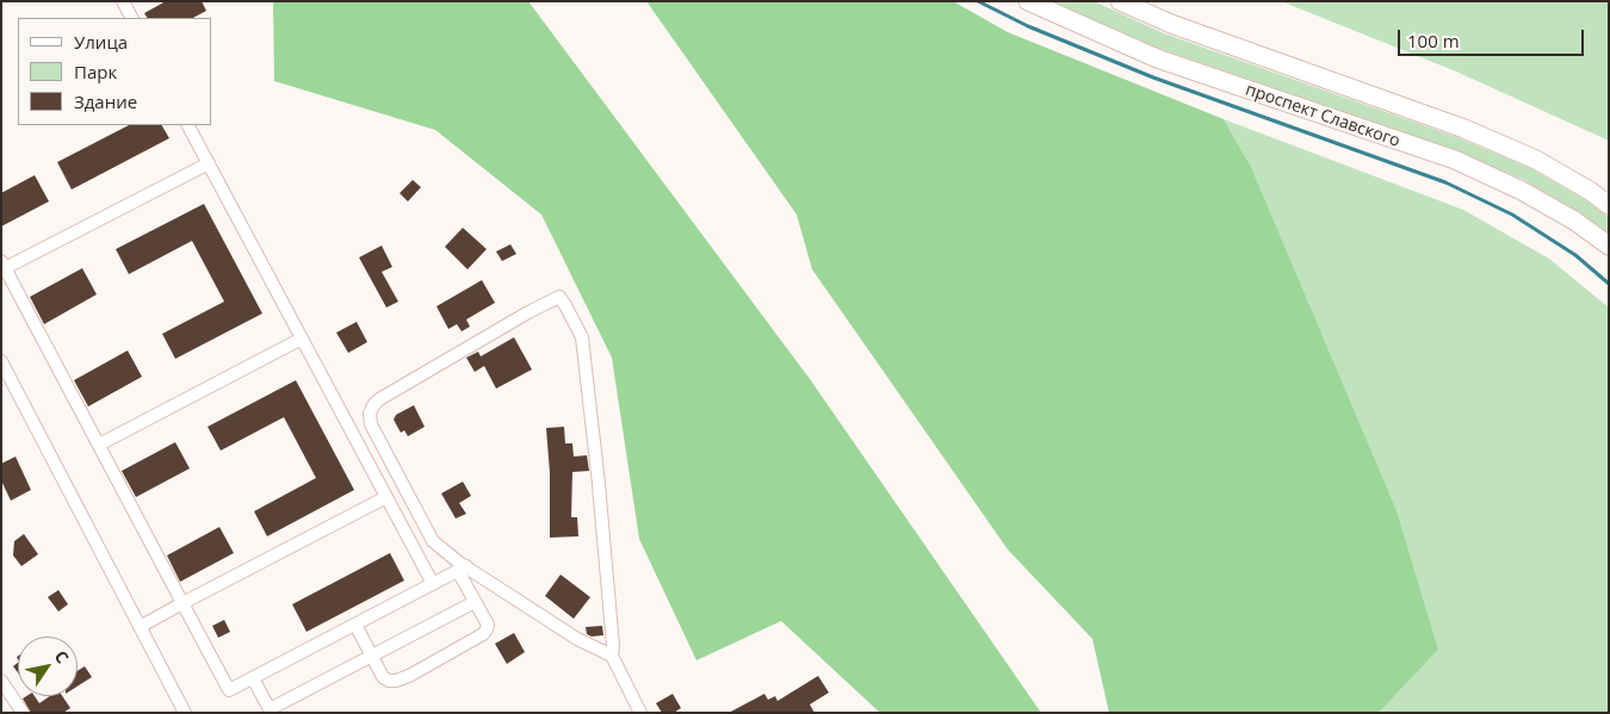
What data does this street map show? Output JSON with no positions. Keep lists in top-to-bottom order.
{
  "streets": {
    "main road": ["проспект Славского"]
  },
  "legend": ["Улица", "Парк", "Здание"],
  "scale_bar": "100 m",
  "north": "top right"
}
